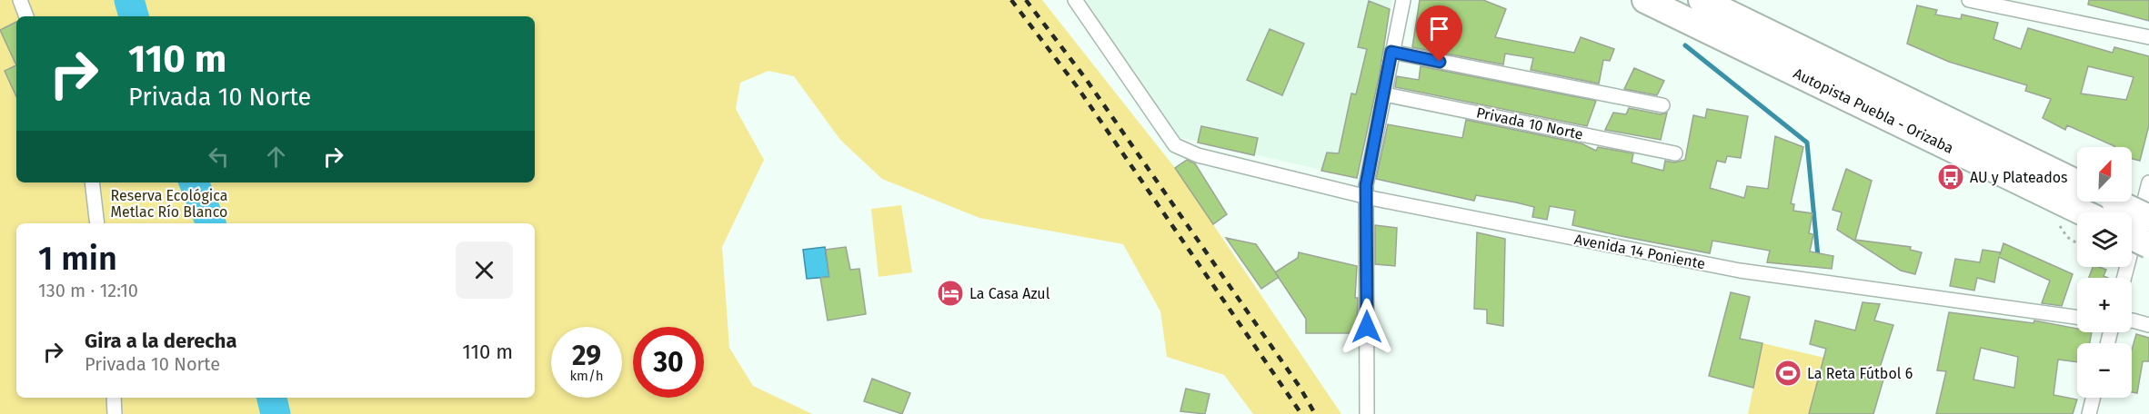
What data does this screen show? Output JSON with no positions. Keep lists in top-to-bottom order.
{
  "streets": {
    "highway": ["Autopista Puebla - Orizaba"],
    "street": ["Privada 10 Norte", "Avenida 14 Poniente"]
  },
  "parks": ["Reserva Ecológica Metlac Río Blanco"],
  "places": {
    "bus stop": ["AU y Plateados"],
    "hotel": ["La Casa Azul"],
    "sports": ["La Reta Fútbol 6"]
  },
  "north": "top right",
  "page": {
    "turn": ["110 m", "Privada 10 Norte"],
    "map_buttons": ["+", "−"],
    "heading": ["1 min", "130 m · 12:10"],
    "list": [
      {
        "name": "Gira a la derecha",
        "note": "Privada 10 Norte",
        "value": "110 m"
      }
    ],
    "speed": "29 km/h",
    "limit": "30"
  }
}
